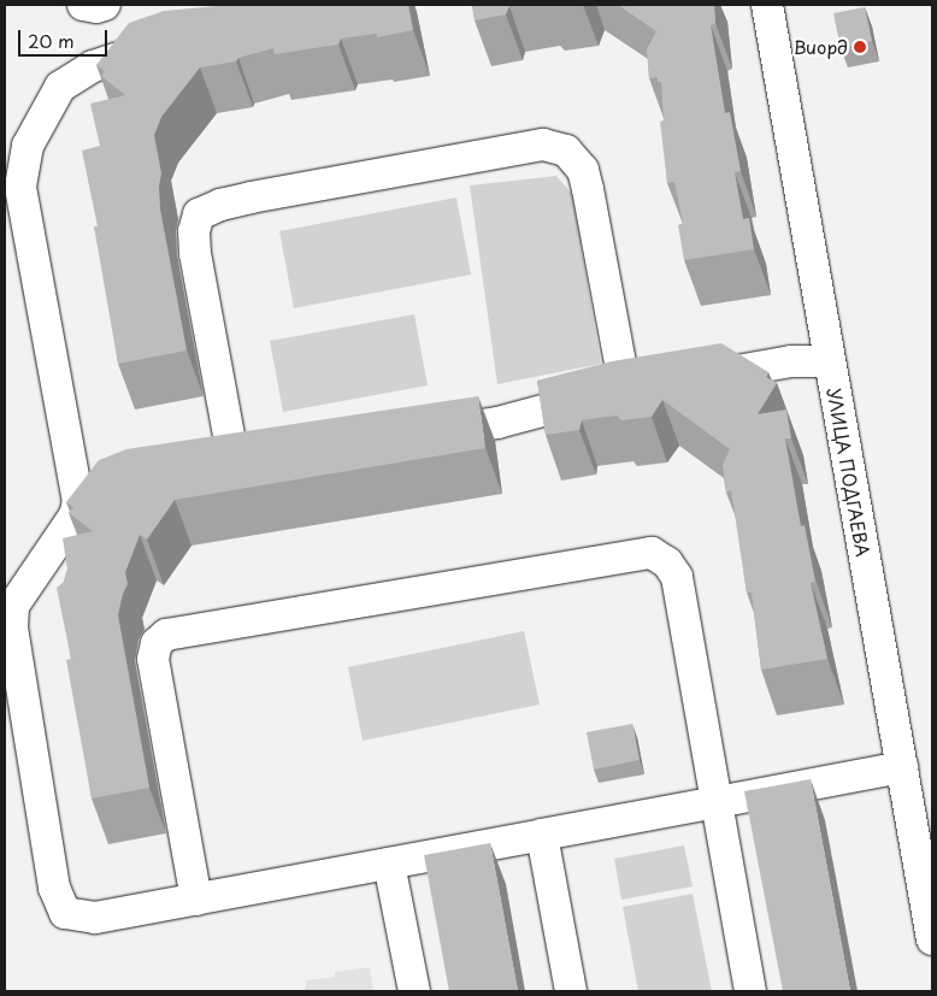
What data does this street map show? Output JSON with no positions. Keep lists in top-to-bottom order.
{
  "streets": {
    "street": ["УЛИЦА ПОДГАЕВА"]
  },
  "places": ["Виорд"],
  "scale_bar": "20 m"
}
